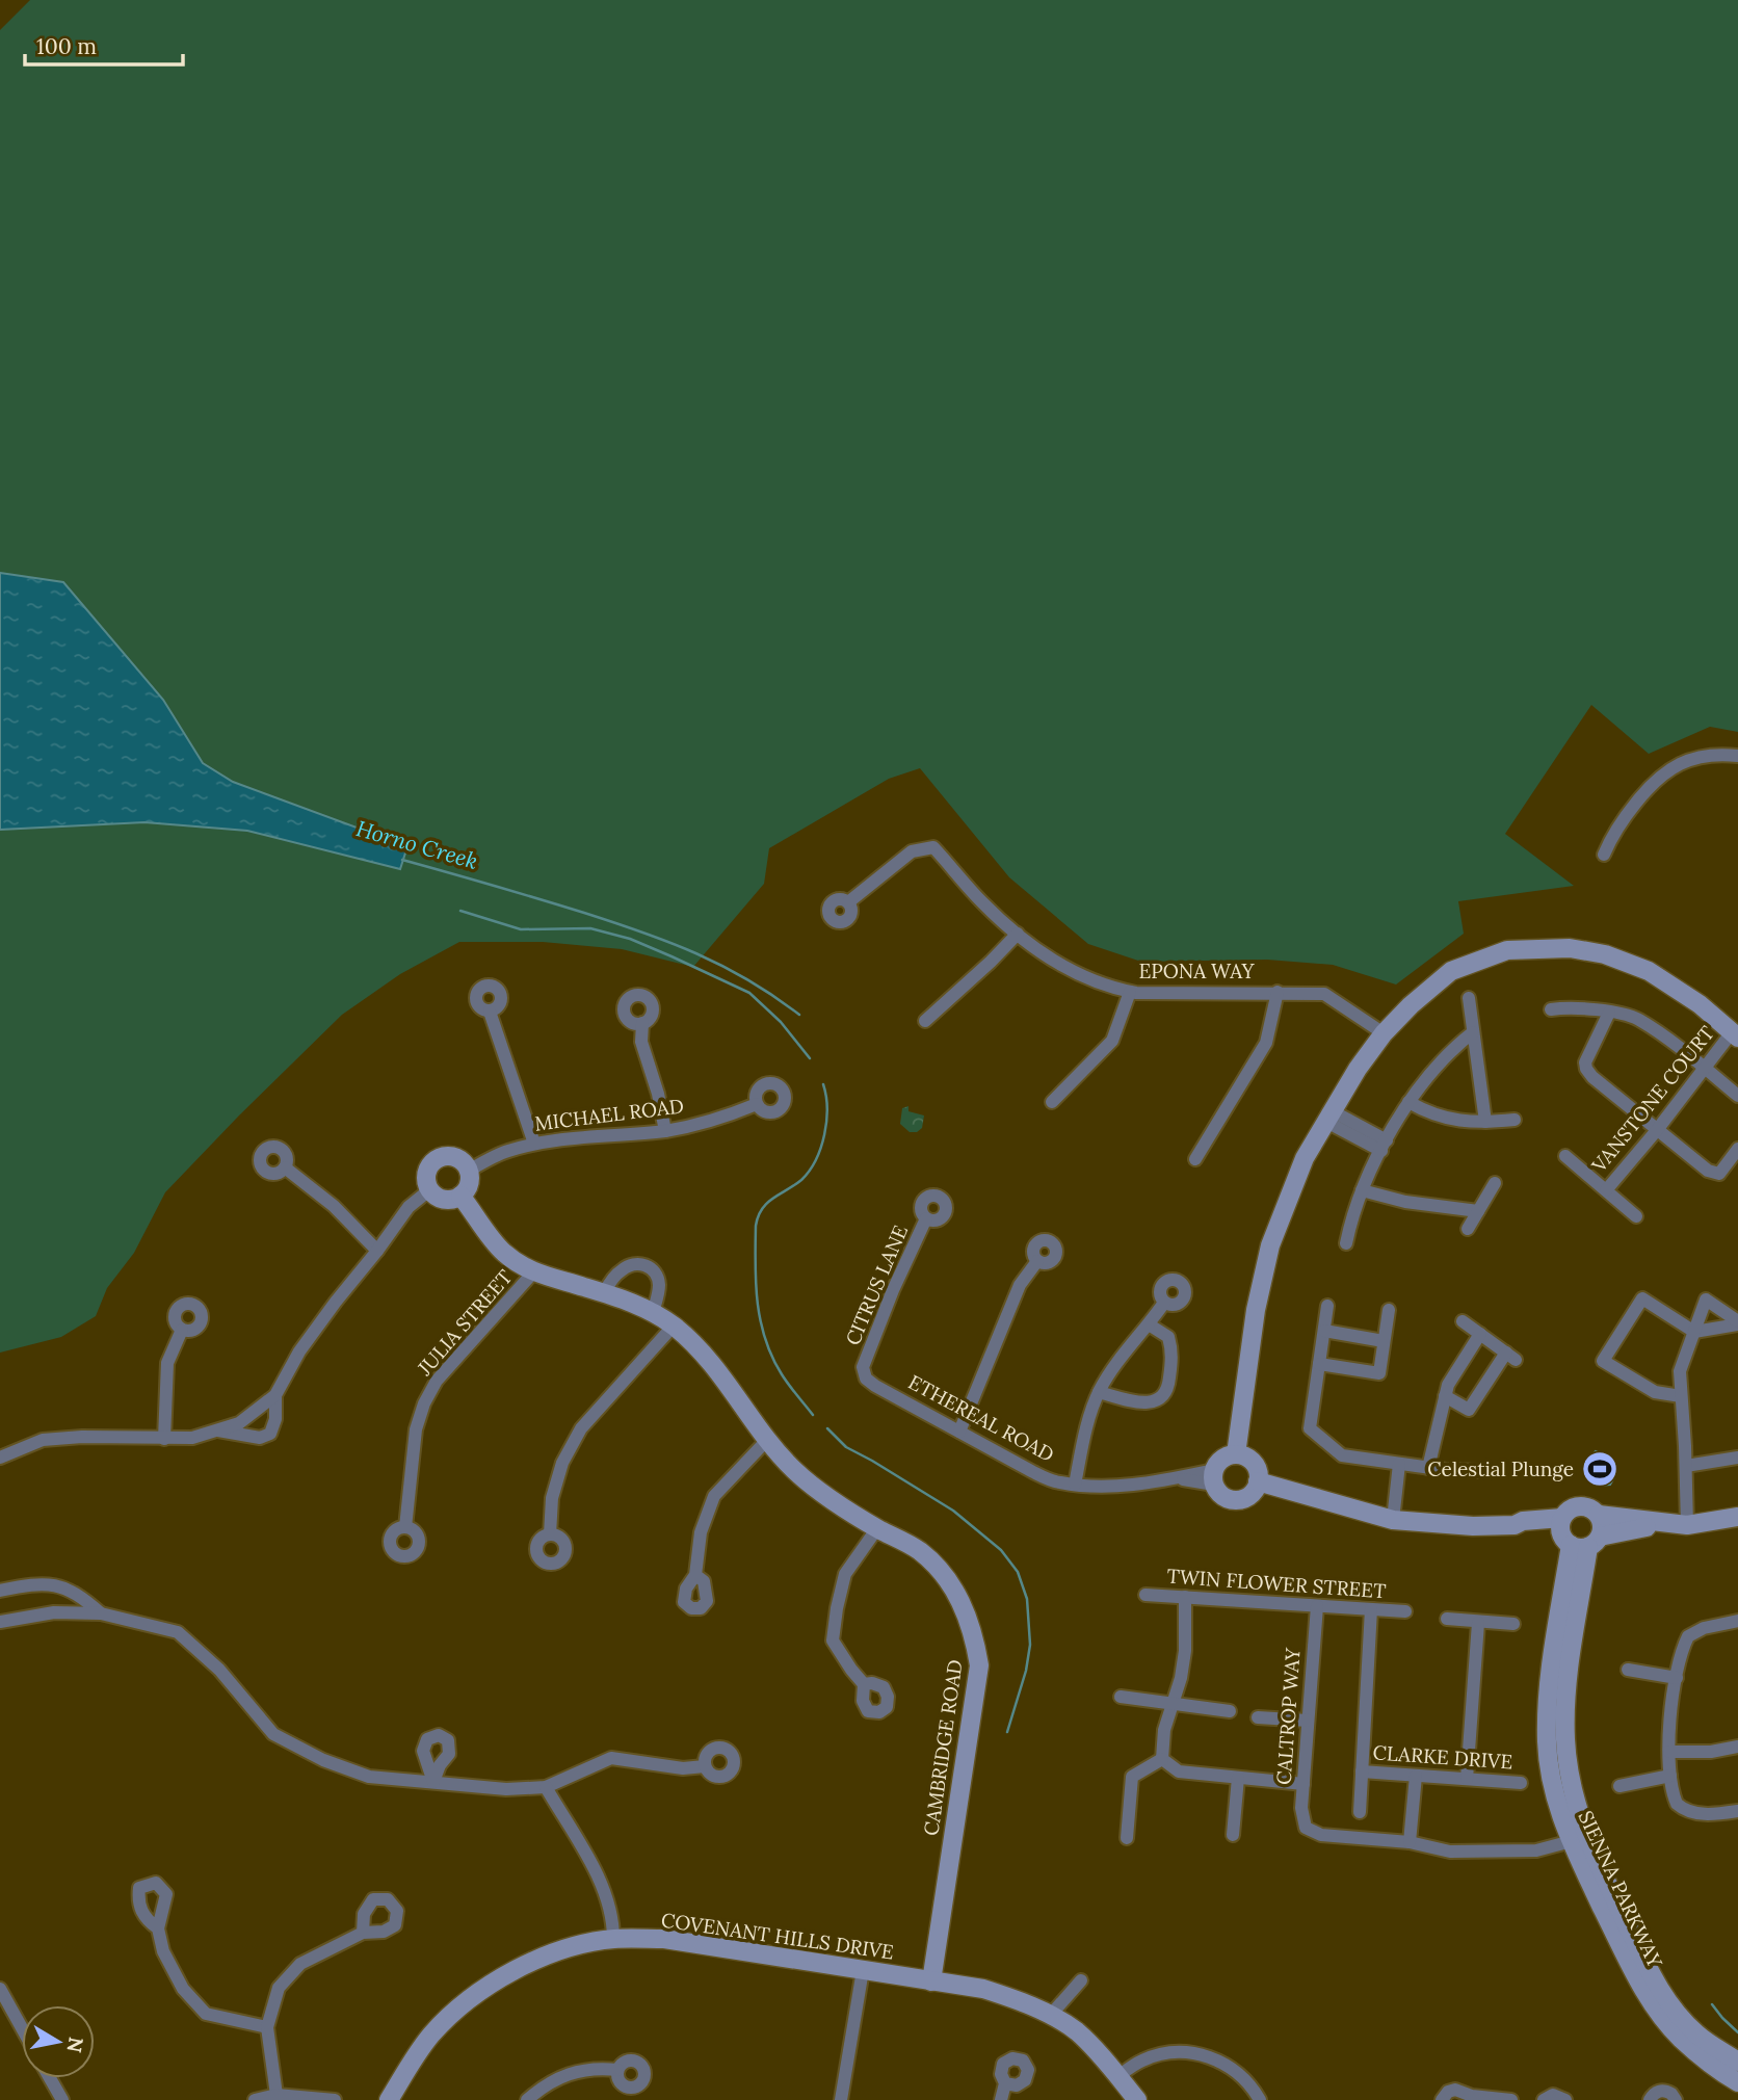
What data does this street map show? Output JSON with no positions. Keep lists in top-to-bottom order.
{
  "streets": {
    "street": [
      "EPONA WAY",
      "VANSTONE COURT",
      "MICHAEL ROAD",
      "CITRUS LANE",
      "JULIA STREET",
      "ETHEREAL ROAD",
      "TWIN FLOWER STREET",
      "CALTROP WAY",
      "CAMBRIDGE ROAD",
      "CLARKE DRIVE",
      "SIENNA PARKWAY",
      "COVENANT HILLS DRIVE"
    ]
  },
  "crossings": [
    ["MICHAEL ROAD", "CAMBRIDGE ROAD"],
    ["CITRUS LANE", "ETHEREAL ROAD"],
    ["JULIA STREET", "CAMBRIDGE ROAD"],
    ["TWIN FLOWER STREET", "CALTROP WAY"],
    ["CAMBRIDGE ROAD", "COVENANT HILLS DRIVE"]
  ],
  "water": ["Horno Creek"],
  "places": {
    "sports": ["Celestial Plunge"]
  },
  "scale_bar": "100 m",
  "north": "right"
}
